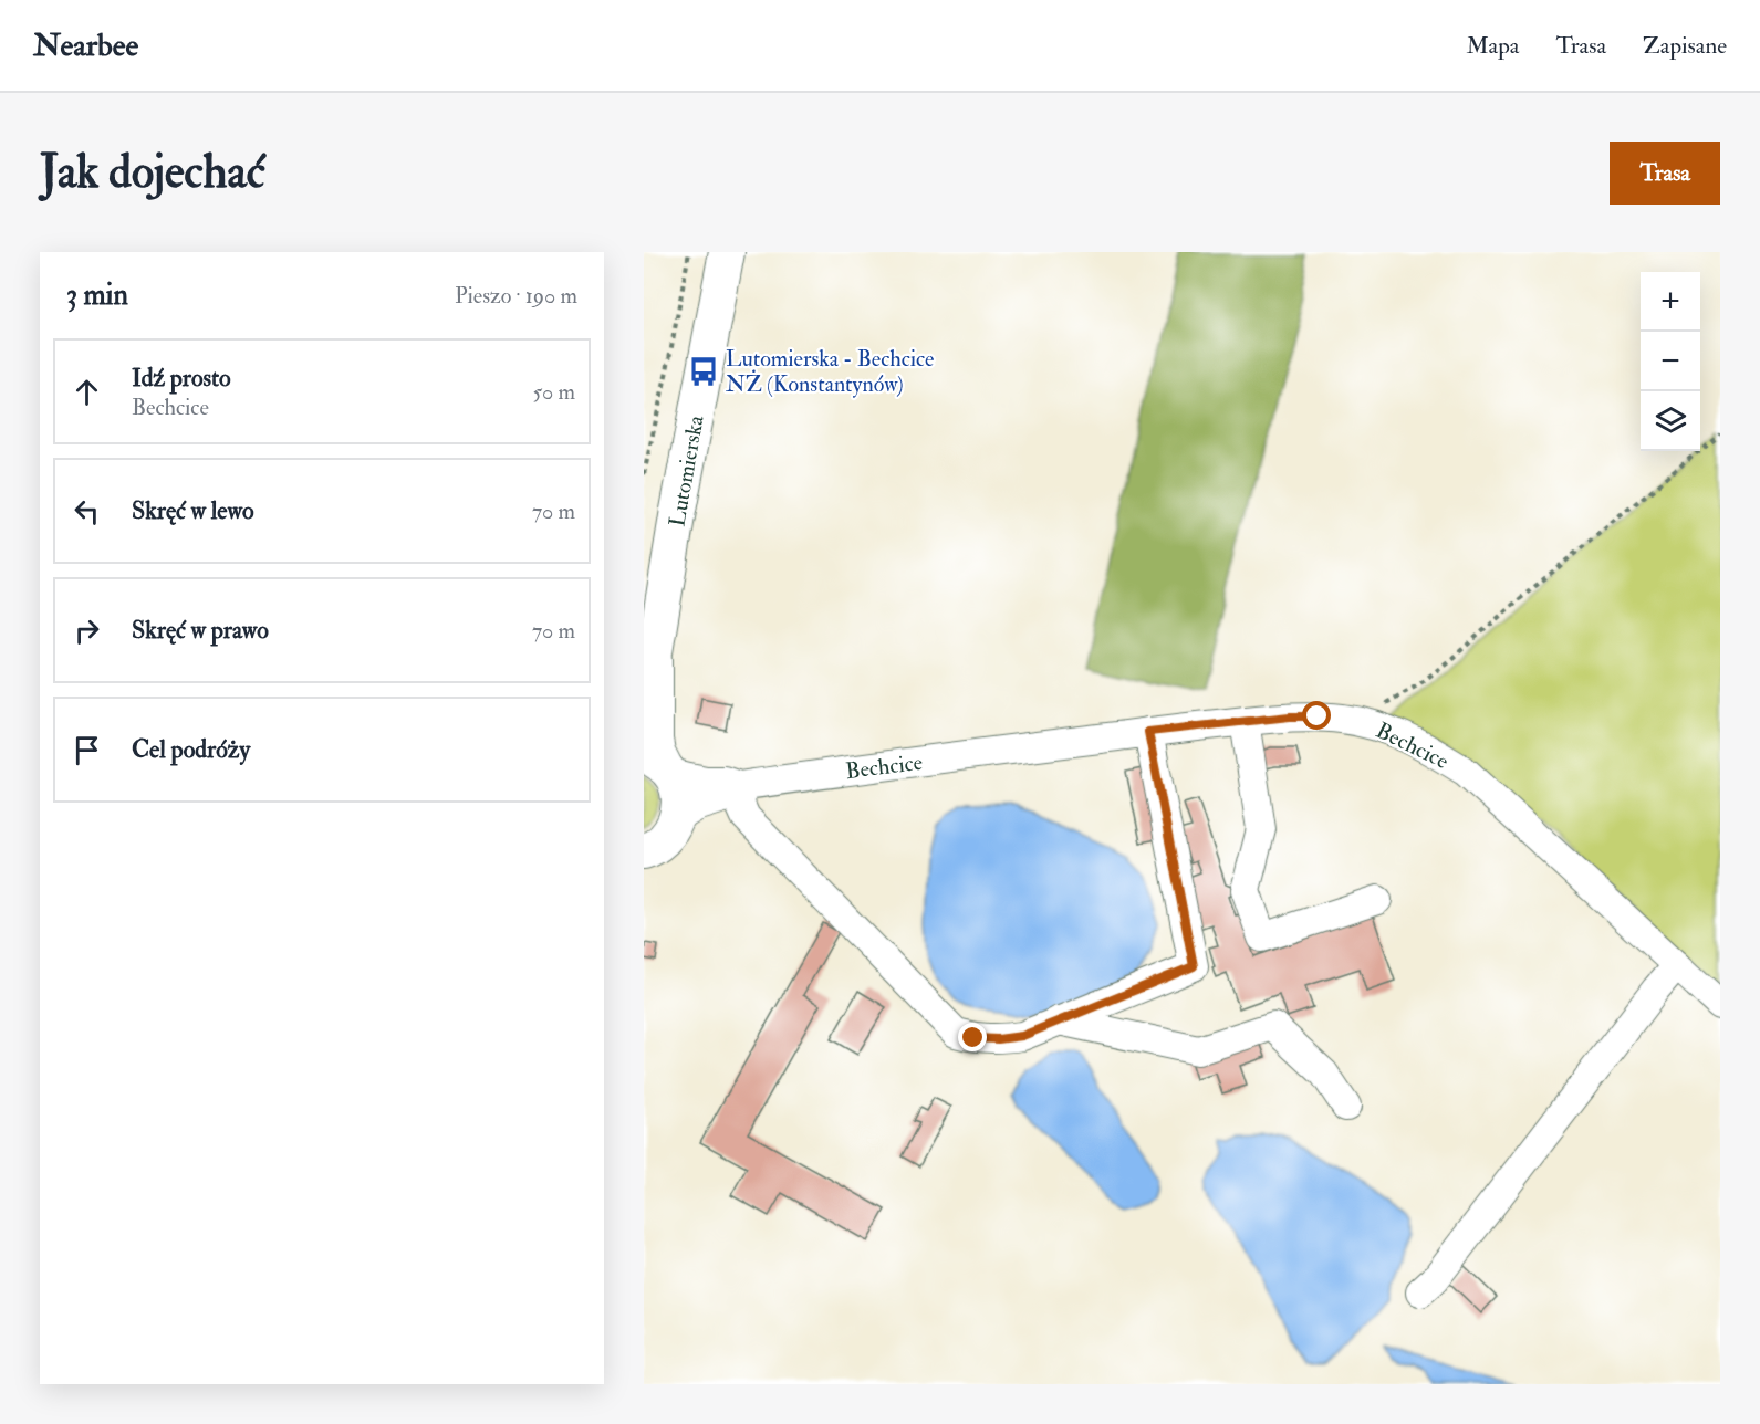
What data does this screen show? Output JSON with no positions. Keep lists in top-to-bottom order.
{
  "streets": {
    "main road": ["Lutomierska"],
    "street": ["Bechcice"]
  },
  "crossings": [
    ["Lutomierska", "Bechcice"]
  ],
  "places": {
    "bus stop": ["Lutomierska - Bechcice NŻ (Konstantynów)"]
  },
  "page": {
    "header": "Nearbee",
    "nav": ["Mapa", "Trasa", "Zapisane"],
    "buttons": "Trasa",
    "title": "Jak dojechać",
    "heading": ["3 min", "Pieszo · 190 m"],
    "map_buttons": ["+", "−"],
    "list": [
      ["Idź prosto", "Bechcice", "50 m"],
      ["Skręć w lewo", "70 m"],
      ["Skręć w prawo", "70 m"],
      "Cel podróży"
    ]
  }
}
